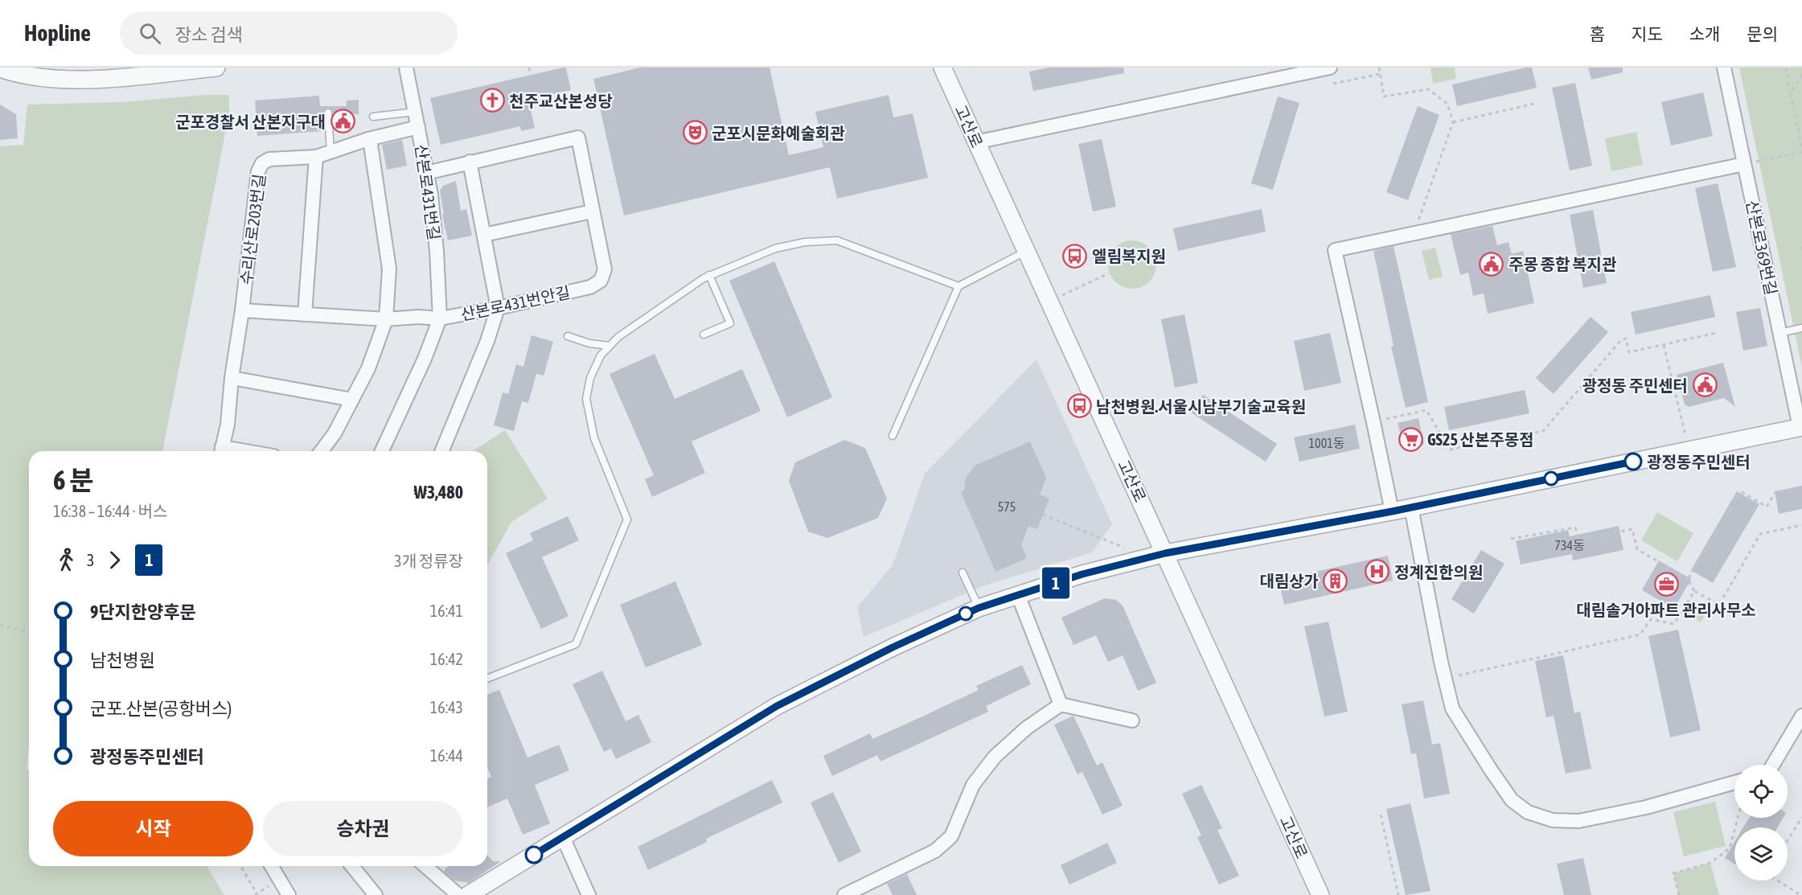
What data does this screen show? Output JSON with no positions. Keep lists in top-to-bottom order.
{
  "streets": {
    "street": [
      "고산로",
      "산본로431번길",
      "수리산로203번길",
      "산본로369번길",
      "산본로431번안길"
    ]
  },
  "crossings": [
    ["산본로431번길", "수리산로203번길"],
    ["산본로431번길", "산본로431번안길"]
  ],
  "places": {
    "church": ["천주교산본성당"],
    "public building": ["군포경찰서 산본지구대", "주몽 종합 복지관", "광정동 주민센터"],
    "theatre": ["군포시문화예술회관"],
    "bus stop": ["엘림복지원", "남천병원.서울시남부기술교육원"],
    "supermarket": ["GS25 산본주몽점"],
    "other": ["광정동주민센터"],
    "hospital": ["정계진한의원"],
    "building": ["대림상가"],
    "office": ["대림솔거아파트 관리사무소"]
  },
  "lines": ["bus line 1"],
  "house_numbers": ["1001동", "575", "734동"],
  "page": {
    "header": "Hopline",
    "search": "장소 검색",
    "nav": [
      "홈",
      "지도",
      "소개",
      "문의"
    ],
    "on_map": "1",
    "heading": ["6 분", "16:38 – 16:44 · 버스", "₩3,480"],
    "legs": ["3", "1", "3개 정류장"],
    "list": [
      {
        "name": "9단지한양후문",
        "value": "16:41"
      },
      {
        "name": "남천병원",
        "value": "16:42"
      },
      {
        "name": "군포.산본(공항버스)",
        "value": "16:43"
      },
      {
        "name": "광정동주민센터",
        "value": "16:44"
      }
    ],
    "buttons": ["시작", "승차권"]
  }
}
